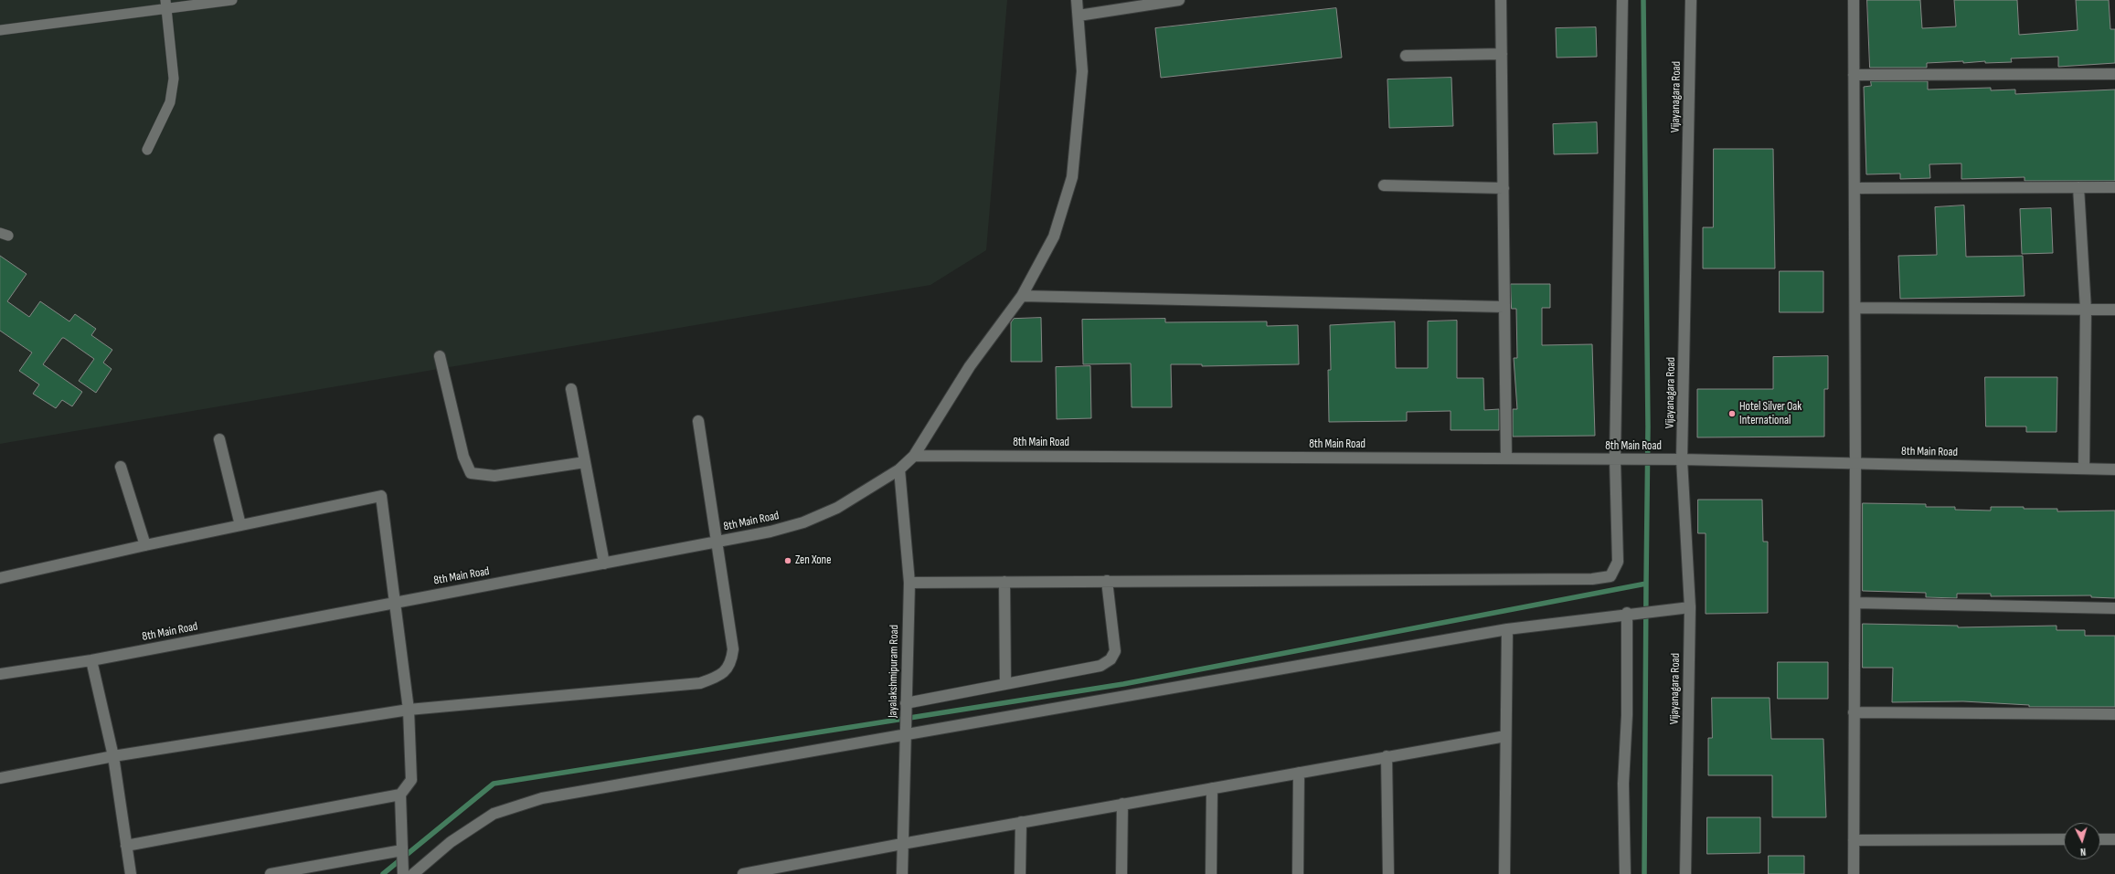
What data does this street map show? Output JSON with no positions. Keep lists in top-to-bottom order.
{
  "streets": {
    "street": ["Vijayanagara Road", "8th Main Road", "Jayalakshmipuram Road"]
  },
  "crossings": [
    ["Vijayanagara Road", "8th Main Road"],
    ["8th Main Road", "Jayalakshmipuram Road"]
  ],
  "places": ["Hotel Silver Oak International", "Zen Xone"],
  "north": "bottom"
}
